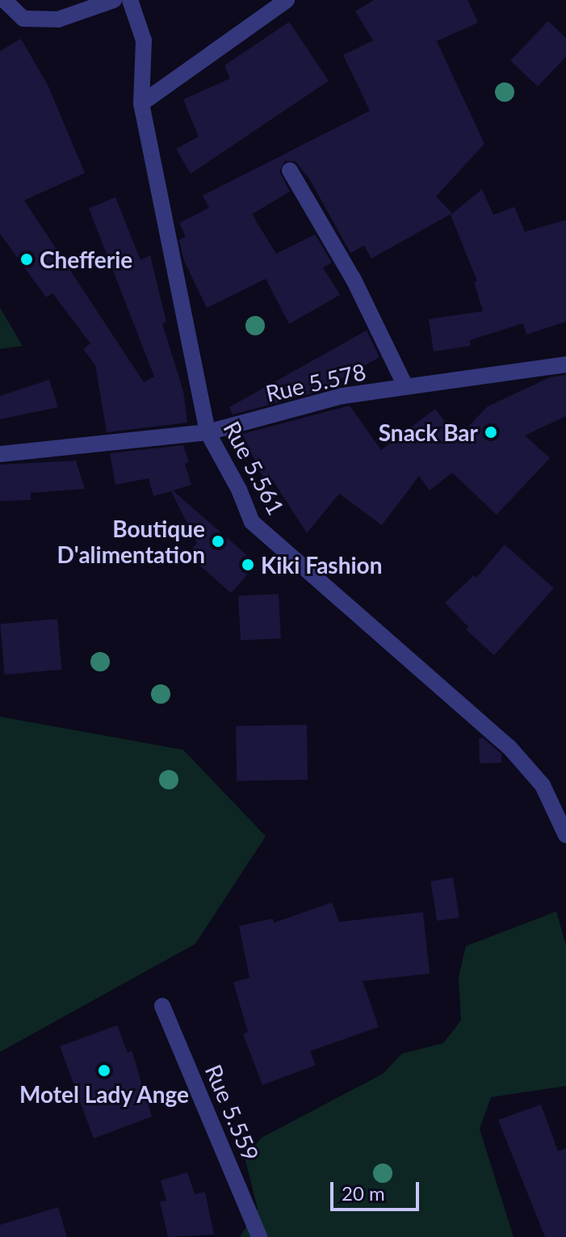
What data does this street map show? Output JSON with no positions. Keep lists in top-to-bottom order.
{
  "streets": {
    "street": ["Rue 5.578", "Rue 5.561", "Rue 5.559"]
  },
  "crossings": [
    ["Rue 5.578", "Rue 5.561"]
  ],
  "places": [
    "Chefferie",
    "Snack Bar",
    "Boutique D'alimentation",
    "Kiki Fashion",
    "Motel Lady Ange"
  ],
  "scale_bar": "20 m"
}
